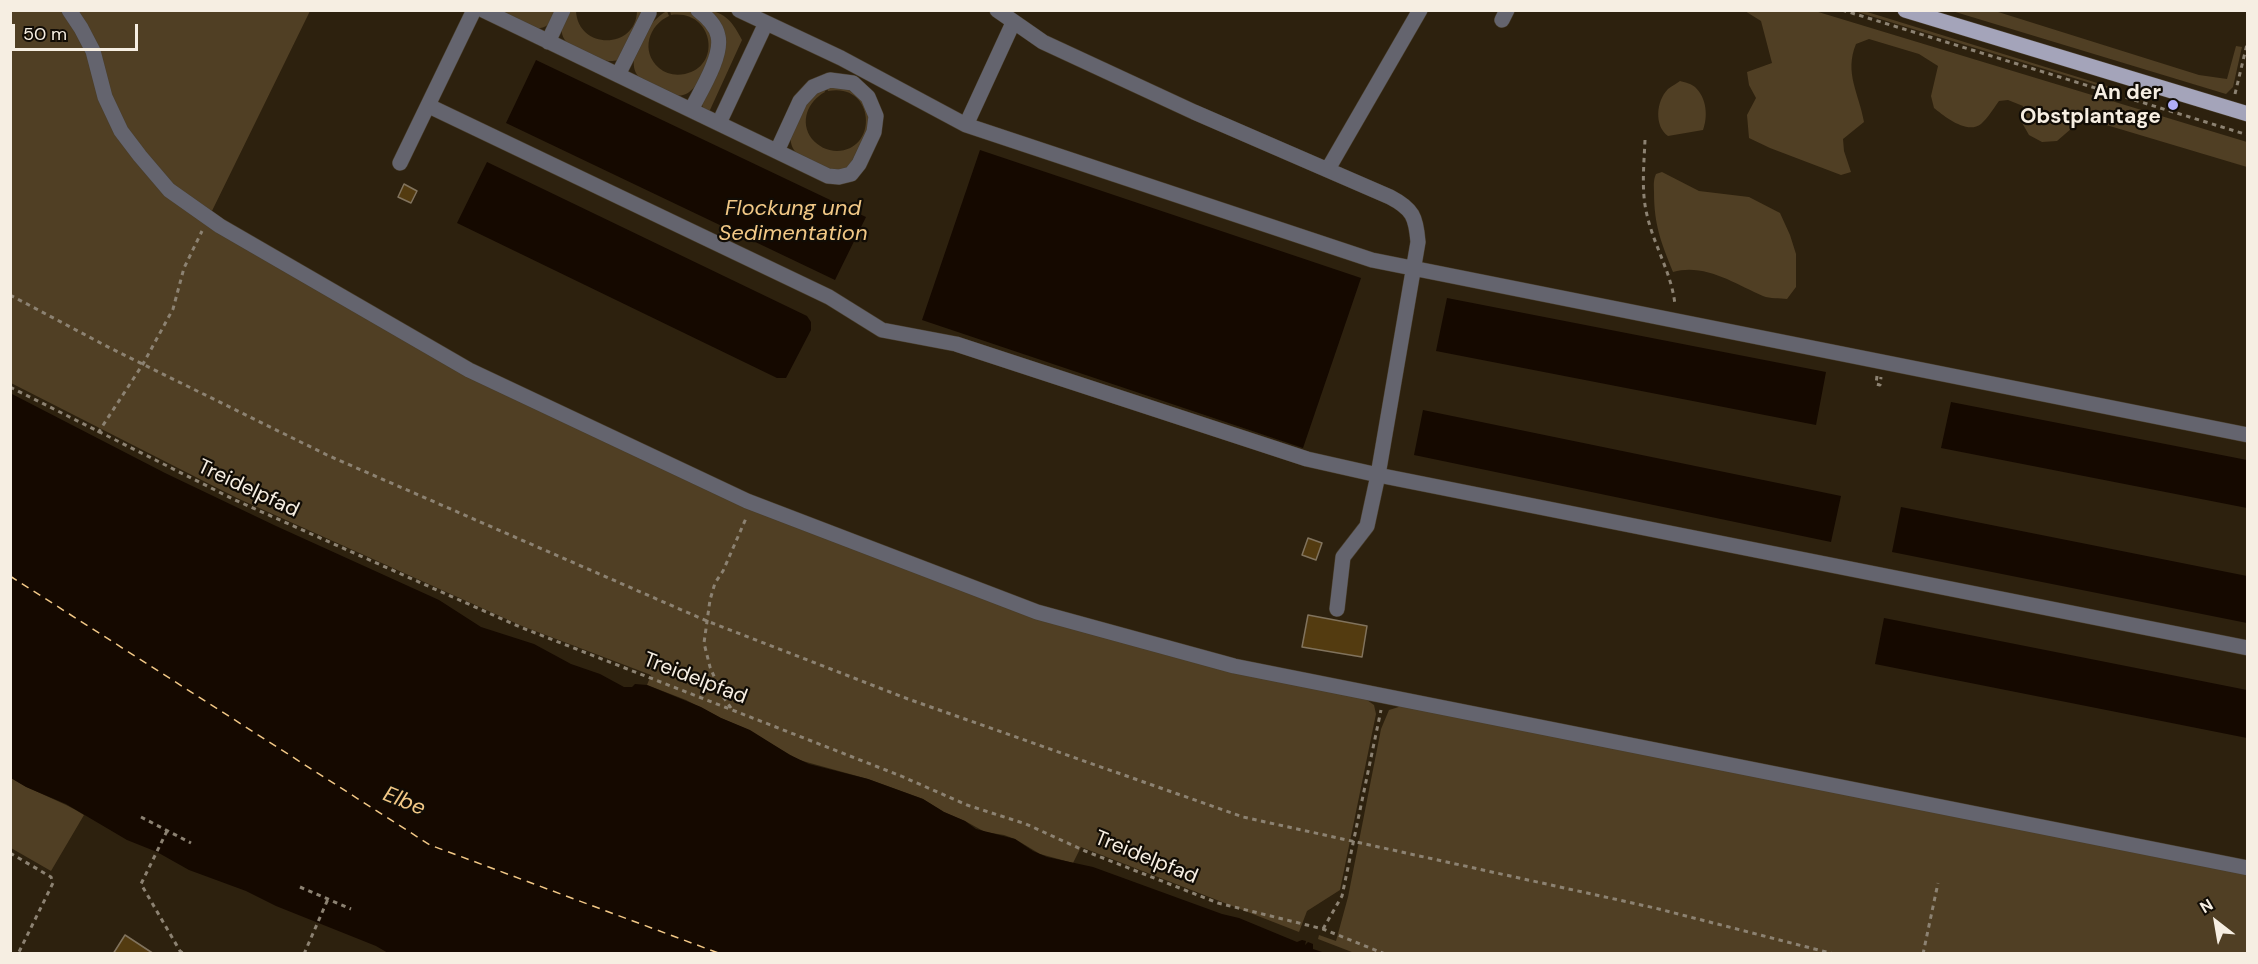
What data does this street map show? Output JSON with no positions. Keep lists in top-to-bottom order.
{
  "streets": {
    "path": ["Treidelpfad"]
  },
  "water": ["Flockung und Sedimentation", "Elbe"],
  "places": ["An der Obstplantage"],
  "scale_bar": "50 m",
  "north": "top left"
}
